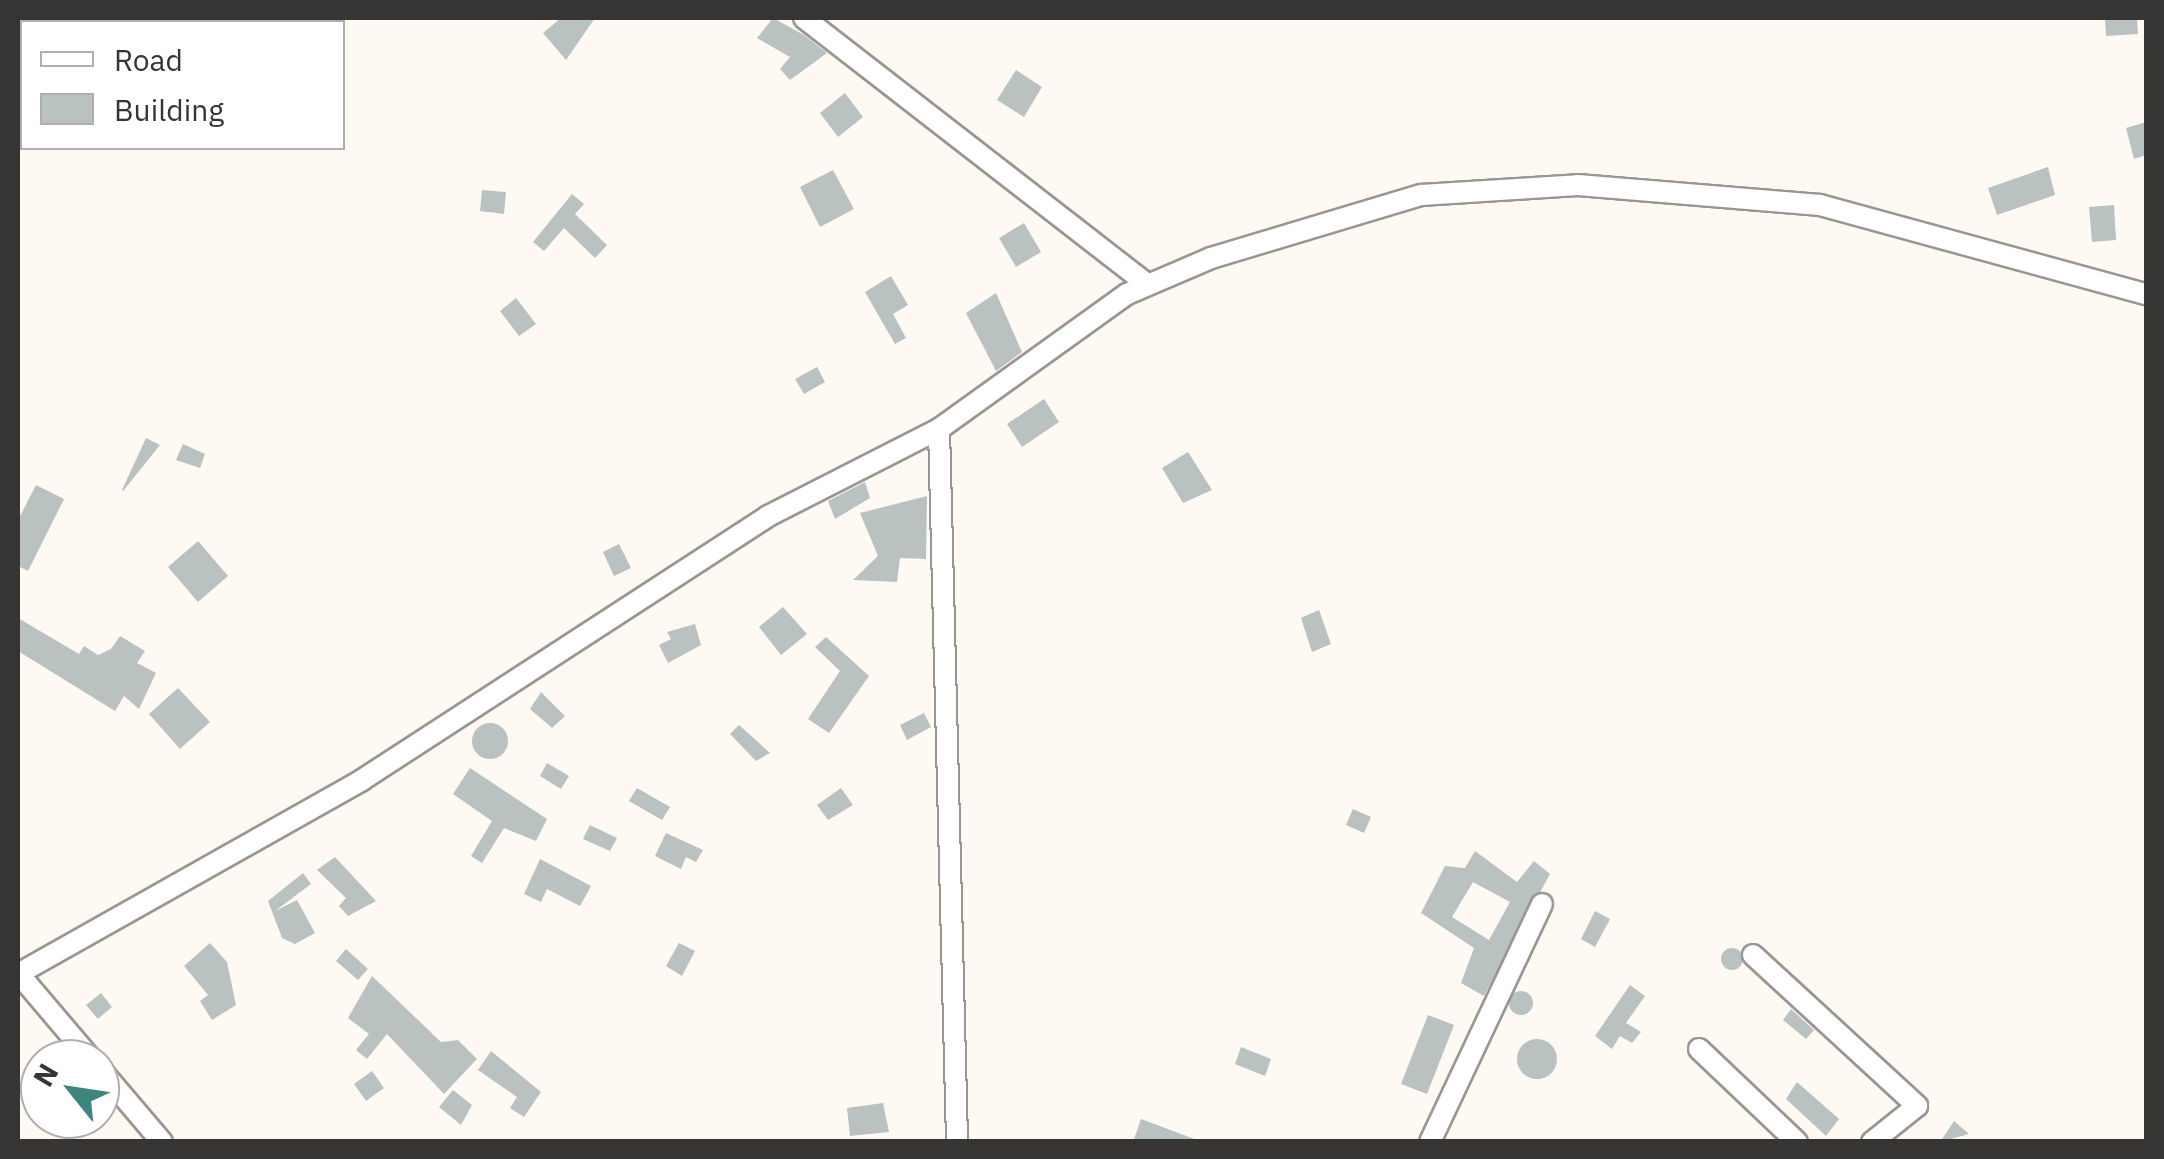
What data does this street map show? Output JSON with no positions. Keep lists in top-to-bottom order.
{
  "legend": ["Road", "Building"],
  "north": "top left"
}
